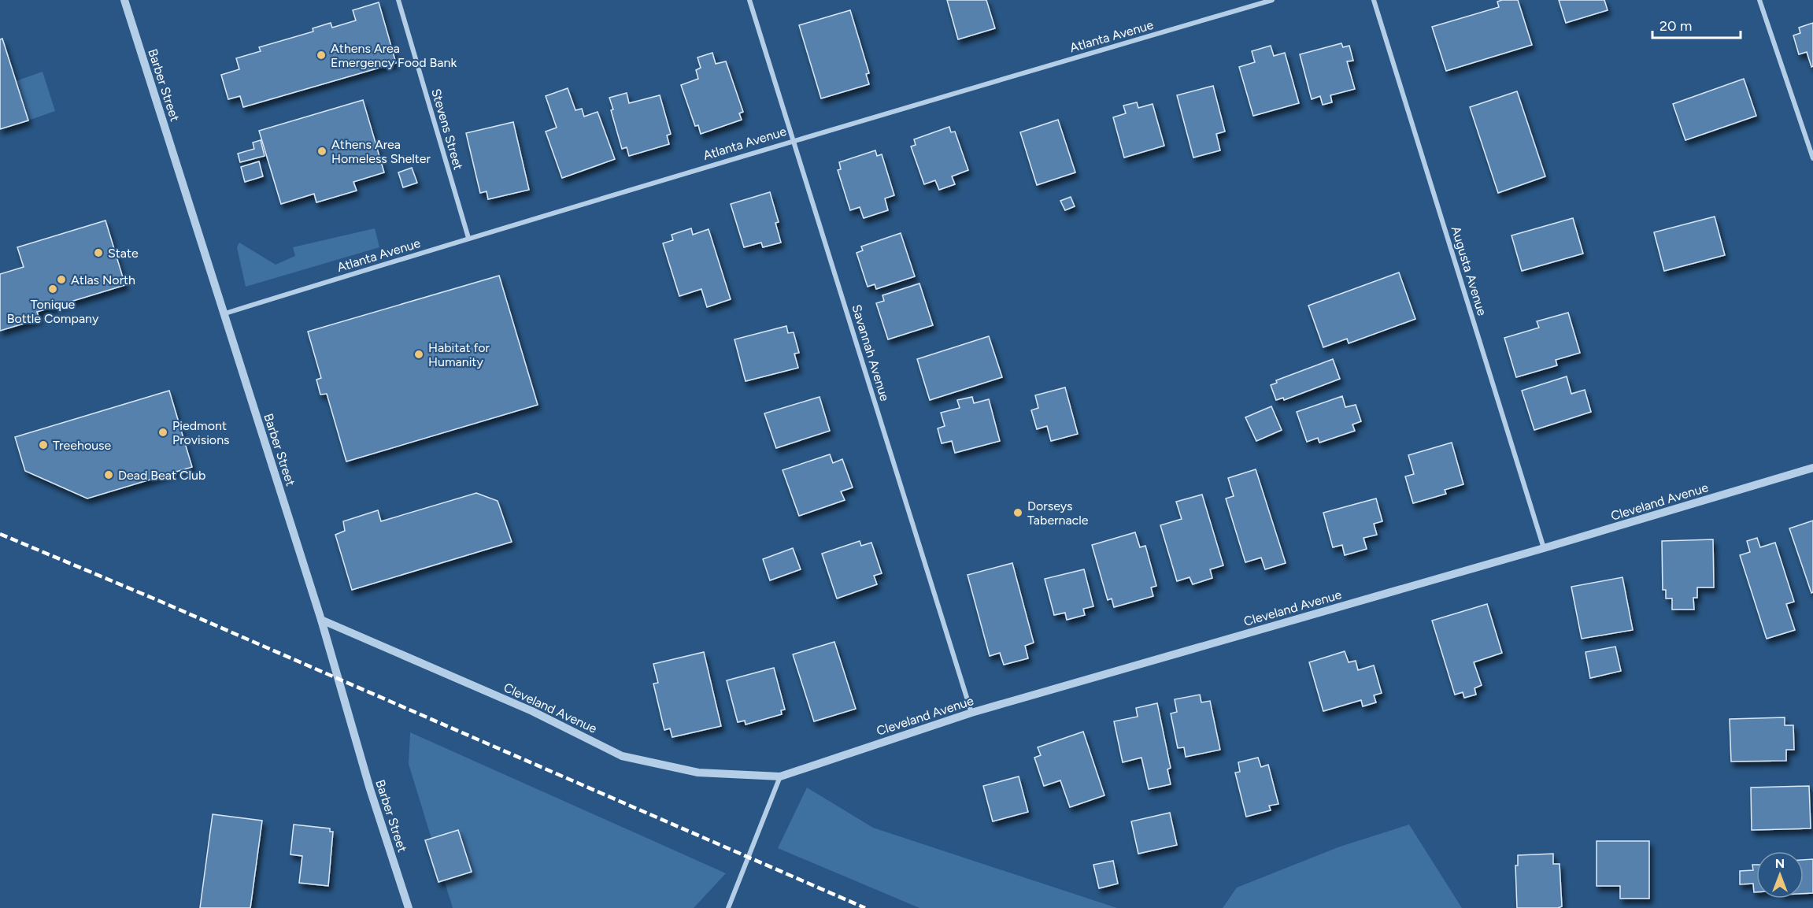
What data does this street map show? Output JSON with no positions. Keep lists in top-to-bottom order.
{
  "streets": {
    "street": [
      "Atlanta Avenue",
      "Barber Street",
      "Stevens Street",
      "Augusta Avenue",
      "Savannah Avenue",
      "Cleveland Avenue"
    ]
  },
  "crossings": [
    ["Atlanta Avenue", "Barber Street"],
    ["Atlanta Avenue", "Stevens Street"],
    ["Atlanta Avenue", "Savannah Avenue"],
    ["Barber Street", "Cleveland Avenue"],
    ["Augusta Avenue", "Cleveland Avenue"],
    ["Savannah Avenue", "Cleveland Avenue"]
  ],
  "places": [
    "Athens Area Emergency Food Bank",
    "Athens Area Homeless Shelter",
    "State",
    "Atlas North",
    "Tonique Bottle Company",
    "Habitat for Humanity",
    "Piedmont Provisions",
    "Treehouse",
    "Dead Beat Club",
    "Dorseys Tabernacle"
  ],
  "scale_bar": "20 m",
  "north": "top"
}
